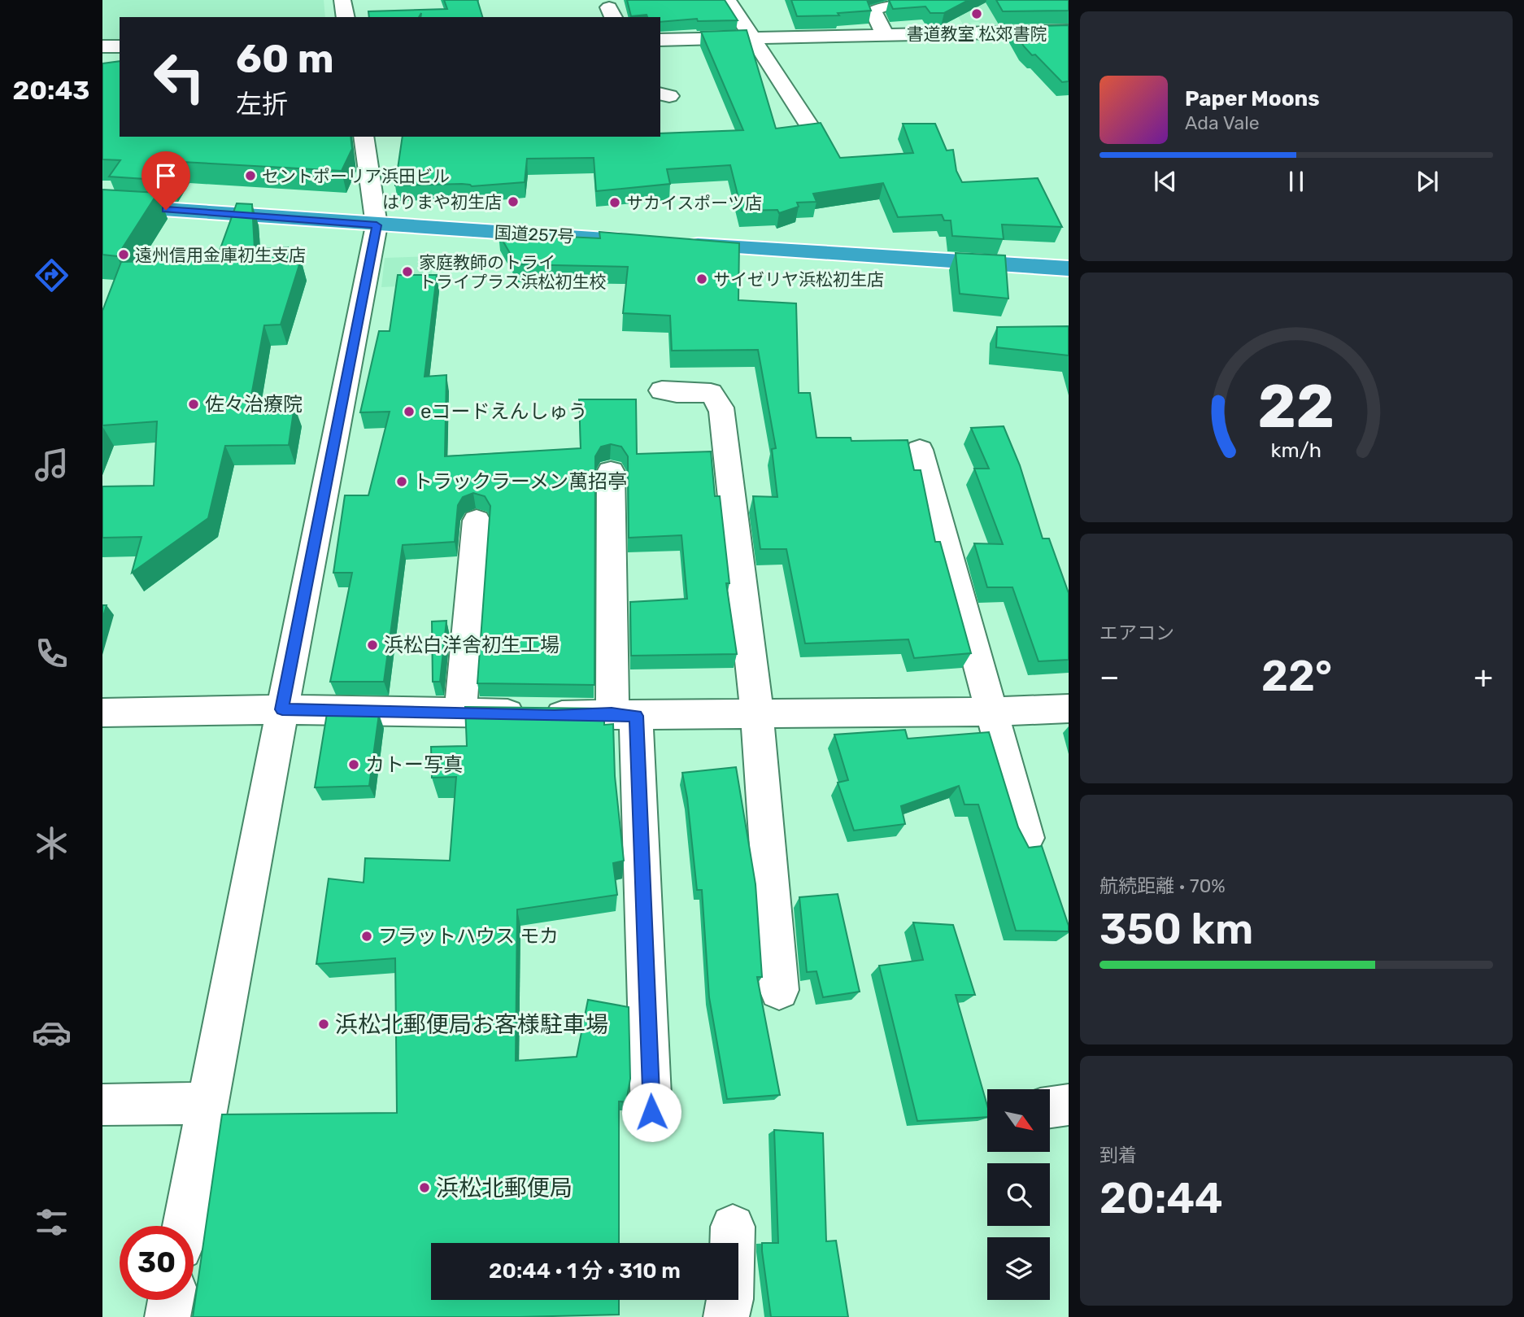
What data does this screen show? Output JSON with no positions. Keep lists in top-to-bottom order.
{
  "streets": {
    "highway": ["国道257号"]
  },
  "places": [
    "書道教室 松郊書院",
    "セントポーリア浜田ビル",
    "はりまや初生店",
    "サカイスポーツ店",
    "遠州信用金庫初生支店",
    "家庭教師のトライ トライプラス浜松初生校",
    "サイゼリヤ浜松初生店",
    "佐々治療院",
    "eコードえんしゅう",
    "トラックラーメン萬招亭",
    "浜松白洋舎初生工場",
    "カトー写真",
    "フラットハウス モカ",
    "浜松北郵便局お客様駐車場",
    "浜松北郵便局"
  ],
  "north": "bottom right",
  "page": {
    "tabs": "20:43",
    "turn": ["60 m", "左折"],
    "song": ["Paper Moons", "Ada Vale"],
    "tile": [
      "エアコン",
      ["航続距離 · 70%", "350 km"],
      ["到着", "20:44"]
    ],
    "heat": ["−", "22°", "+"],
    "limit": "30",
    "trip": "20:44 · 1 分 · 310 m",
    "gauge": ["22", "km/h"]
  }
}
